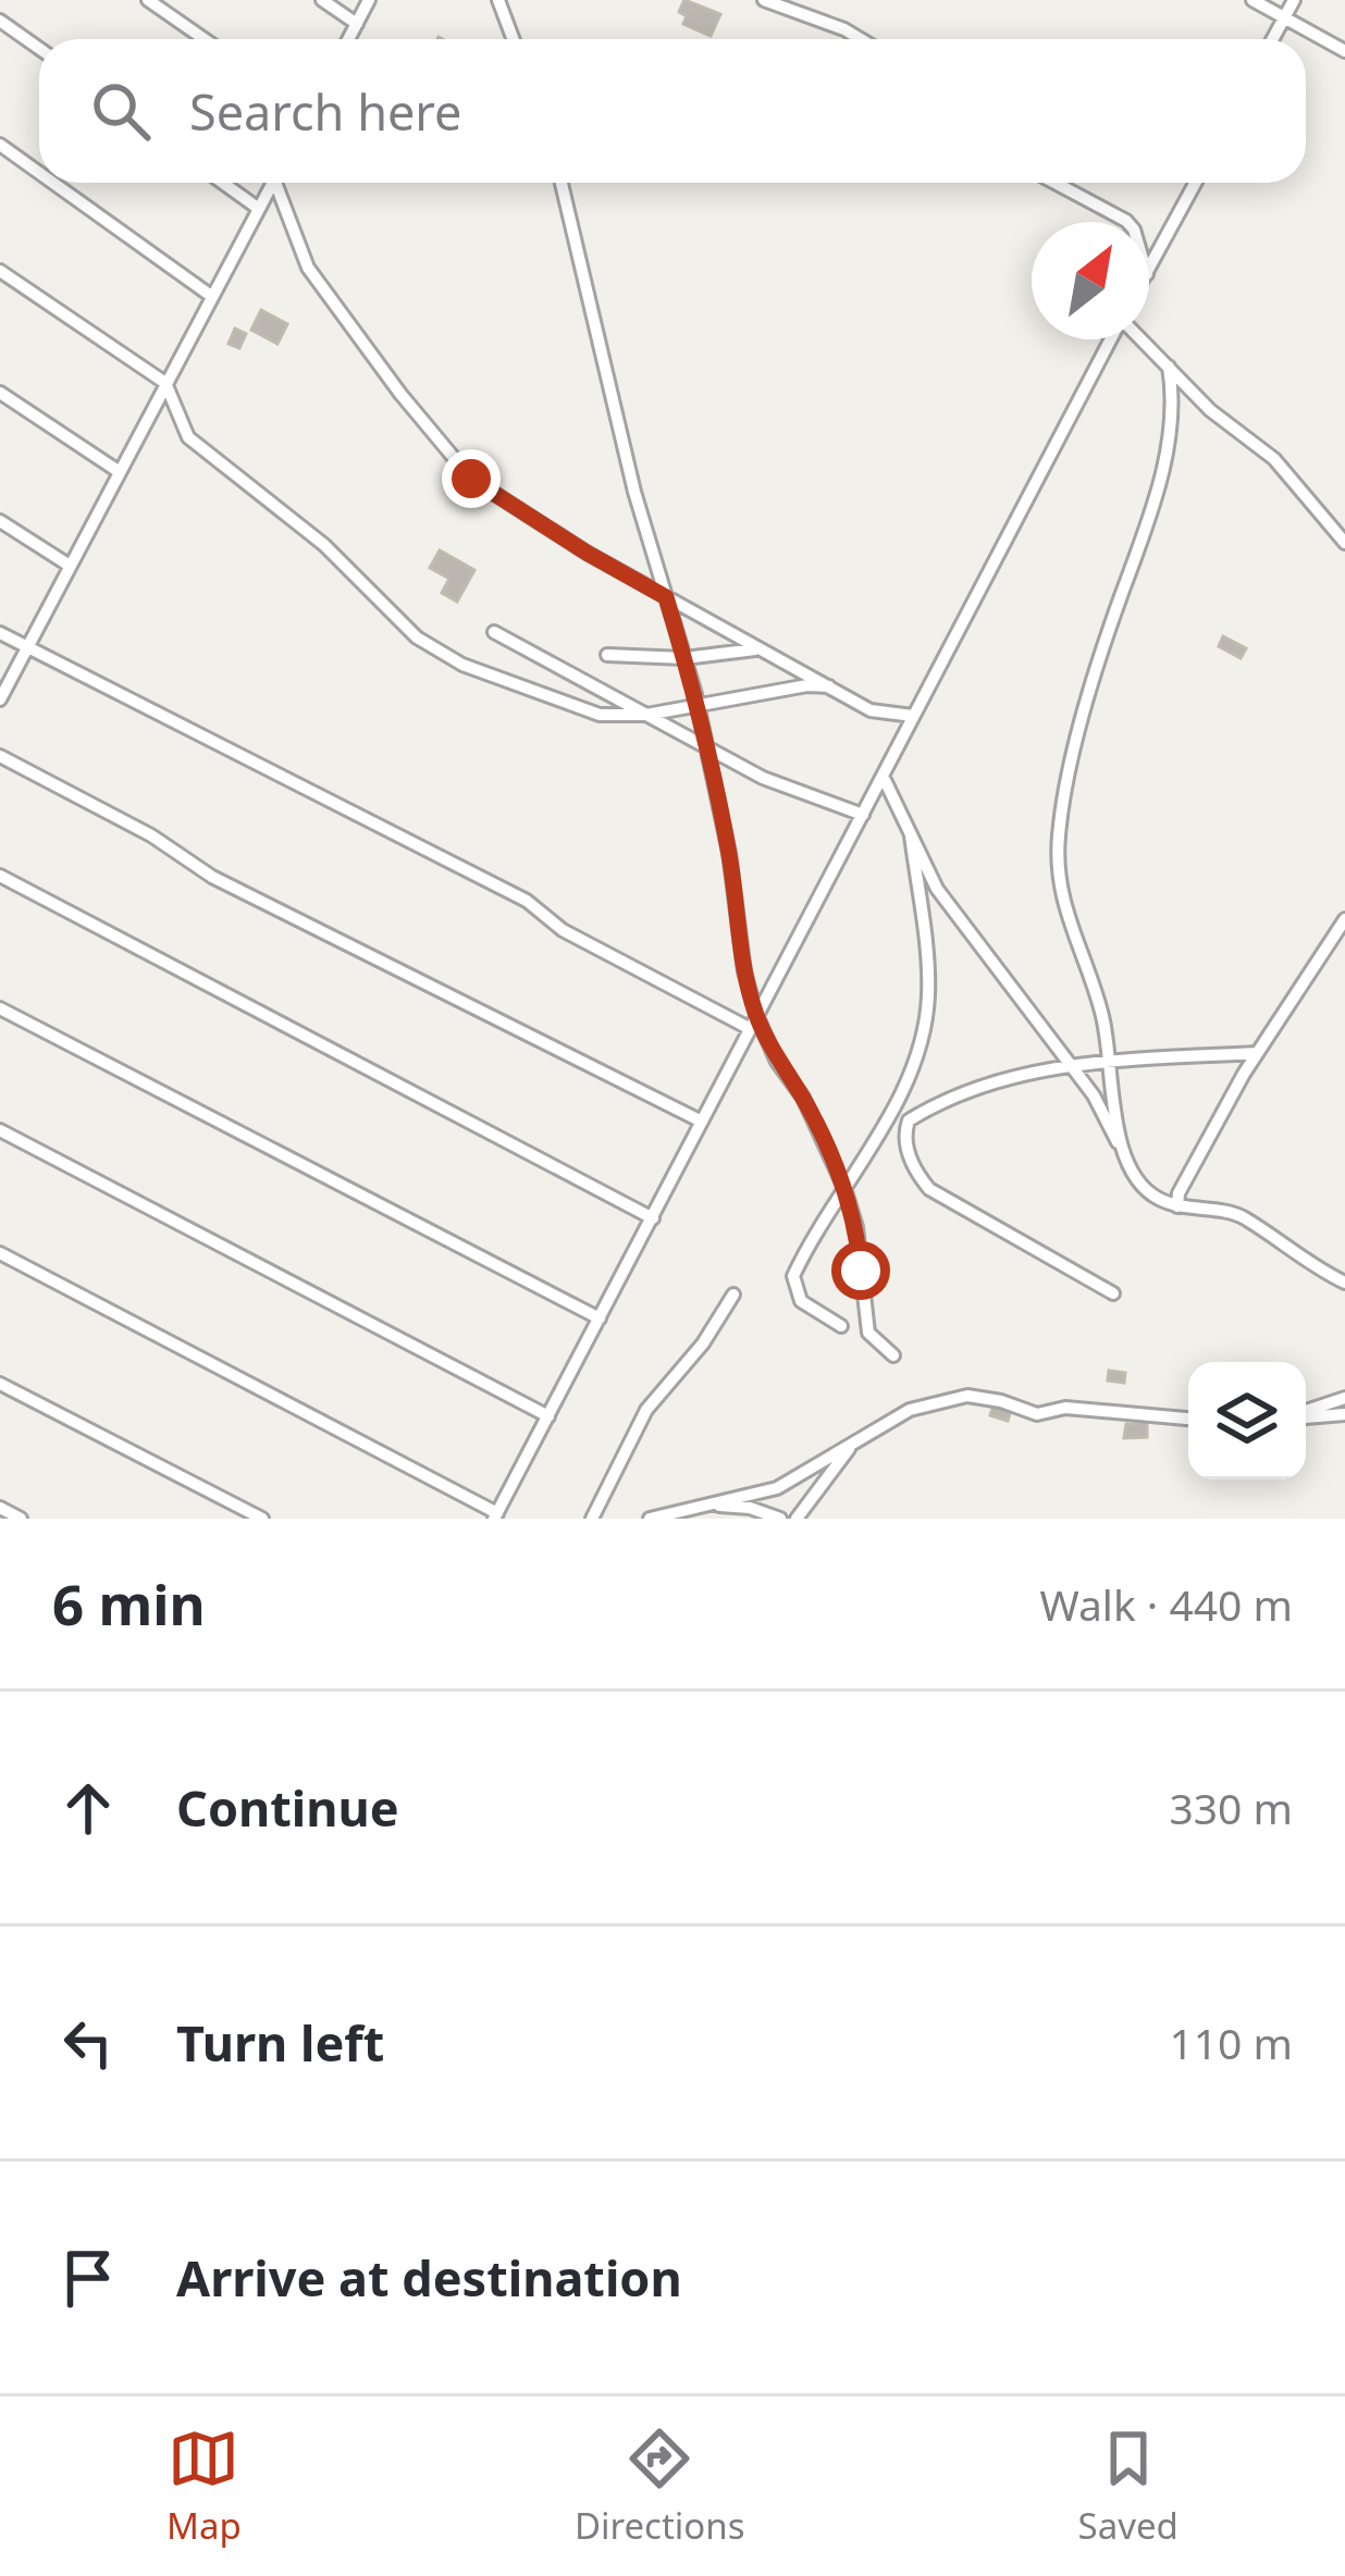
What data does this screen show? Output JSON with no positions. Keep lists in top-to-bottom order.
{
  "north": "top right",
  "page": {
    "search": "Search here",
    "heading": ["6 min", "Walk · 440 m"],
    "list": [
      ["Continue", "330 m"],
      ["Turn left", "110 m"],
      "Arrive at destination"
    ],
    "nav": ["Map", "Directions", "Saved"]
  }
}
